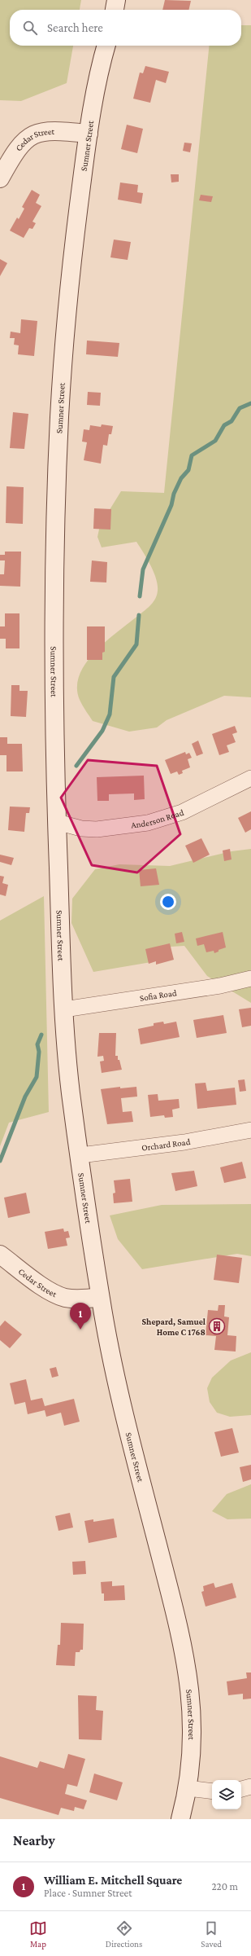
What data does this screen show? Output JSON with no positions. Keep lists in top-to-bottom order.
{
  "streets": {
    "main road": ["Cedar Street", "Sumner Street"],
    "street": ["Anderson Road", "Sofia Road", "Orchard Road"]
  },
  "crossings": [
    ["Cedar Street", "Sumner Street"],
    ["Sumner Street", "Anderson Road"],
    ["Sumner Street", "Sofia Road"],
    ["Sumner Street", "Orchard Road"]
  ],
  "places": {
    "building": ["Shepard, Samuel Home C 1768"]
  },
  "page": {
    "search": "Search here",
    "pins": "1",
    "heading": "Nearby",
    "list": [
      {
        "mark": "1",
        "name": "William E. Mitchell Square",
        "note": "Place · Sumner Street",
        "value": "220 m"
      }
    ],
    "nav": ["Map", "Directions", "Saved"]
  }
}
